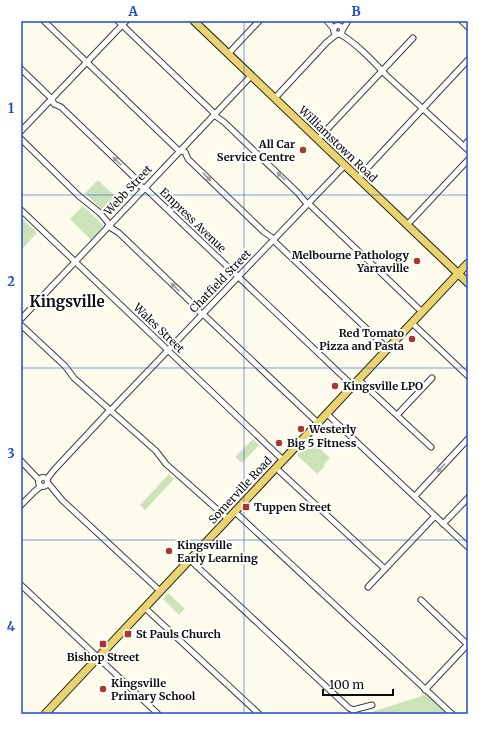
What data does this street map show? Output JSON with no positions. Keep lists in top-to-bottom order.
{
  "streets": {
    "main road": ["Williamstown Road", "Somerville Road"],
    "street": [
      "Webb Street",
      "Empress Avenue",
      "Chatfield Street",
      "Wales Street"
    ]
  },
  "crossings": [
    ["Williamstown Road", "Webb Street"],
    ["Williamstown Road", "Chatfield Street"],
    ["Williamstown Road", "Somerville Road"],
    ["Webb Street", "Empress Avenue"],
    ["Webb Street", "Wales Street"],
    ["Empress Avenue", "Chatfield Street"],
    ["Empress Avenue", "Somerville Road"],
    ["Chatfield Street", "Wales Street"],
    ["Wales Street", "Somerville Road"]
  ],
  "districts": ["Kingsville"],
  "places": {
    "other": [
      "All Car Service Centre",
      "Melbourne Pathology Yarraville",
      "Red Tomato Pizza and Pasta",
      "Kingsville LPO",
      "Westerly",
      "Big 5 Fitness",
      "Kingsville Early Learning",
      "Kingsville Primary School"
    ],
    "transit": ["Tuppen Street", "St Pauls Church", "Bishop Street"]
  },
  "scale_bar": "100 m",
  "grid": {
    "columns": ["A", "B"],
    "rows": [
      "1",
      "2",
      "3",
      "4"
    ]
  }
}
